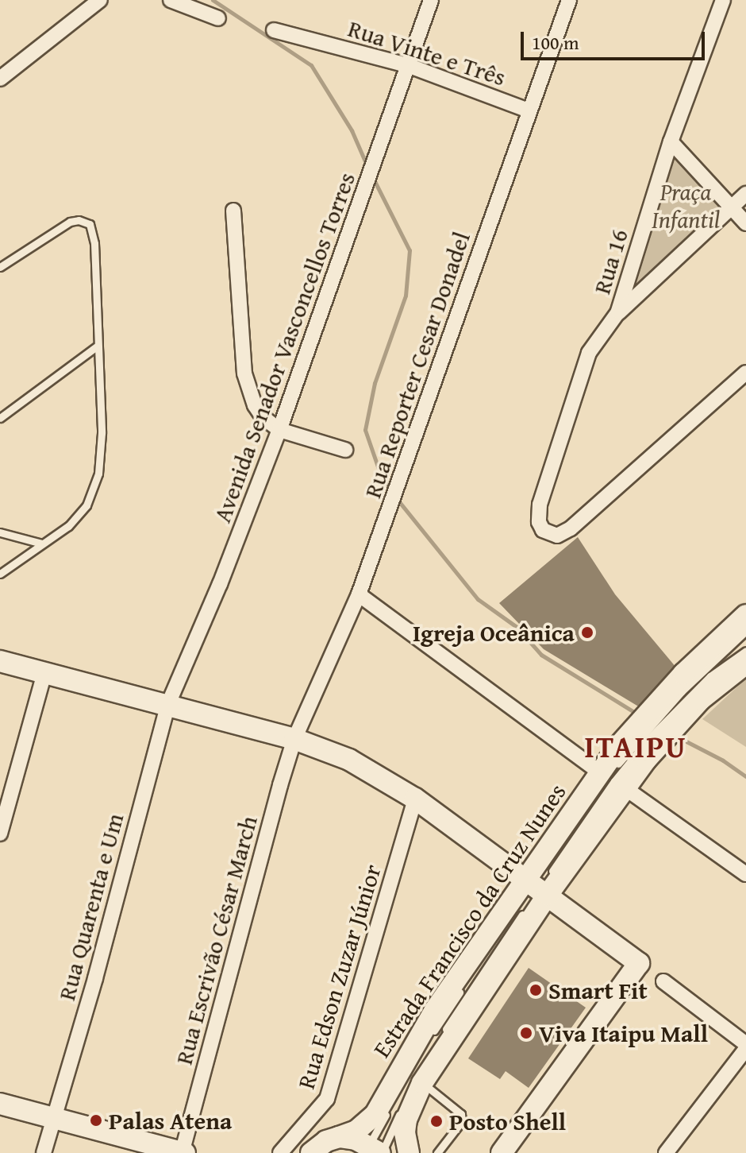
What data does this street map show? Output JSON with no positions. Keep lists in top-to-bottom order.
{
  "streets": {
    "main road": ["Estrada Francisco da Cruz Nunes"],
    "street": [
      "Rua Vinte e Três",
      "Rua 16",
      "Avenida Senador Vasconcellos Torres",
      "Rua Reporter Cesar Donadel",
      "Rua Quarenta e Um",
      "Rua Escrivão César March",
      "Rua Edson Zuzar Júnior"
    ]
  },
  "crossings": [
    ["Rua Vinte e Três", "Avenida Senador Vasconcellos Torres"],
    ["Rua Vinte e Três", "Rua Reporter Cesar Donadel"],
    ["Avenida Senador Vasconcellos Torres", "Rua Quarenta e Um"],
    ["Rua Reporter Cesar Donadel", "Rua Escrivão César March"]
  ],
  "districts": ["ITAIPU"],
  "parks": ["Praça Infantil"],
  "places": [
    "Igreja Oceânica",
    "Smart Fit",
    "Viva Itaipu Mall",
    "Palas Atena",
    "Posto Shell"
  ],
  "scale_bar": "100 m"
}
